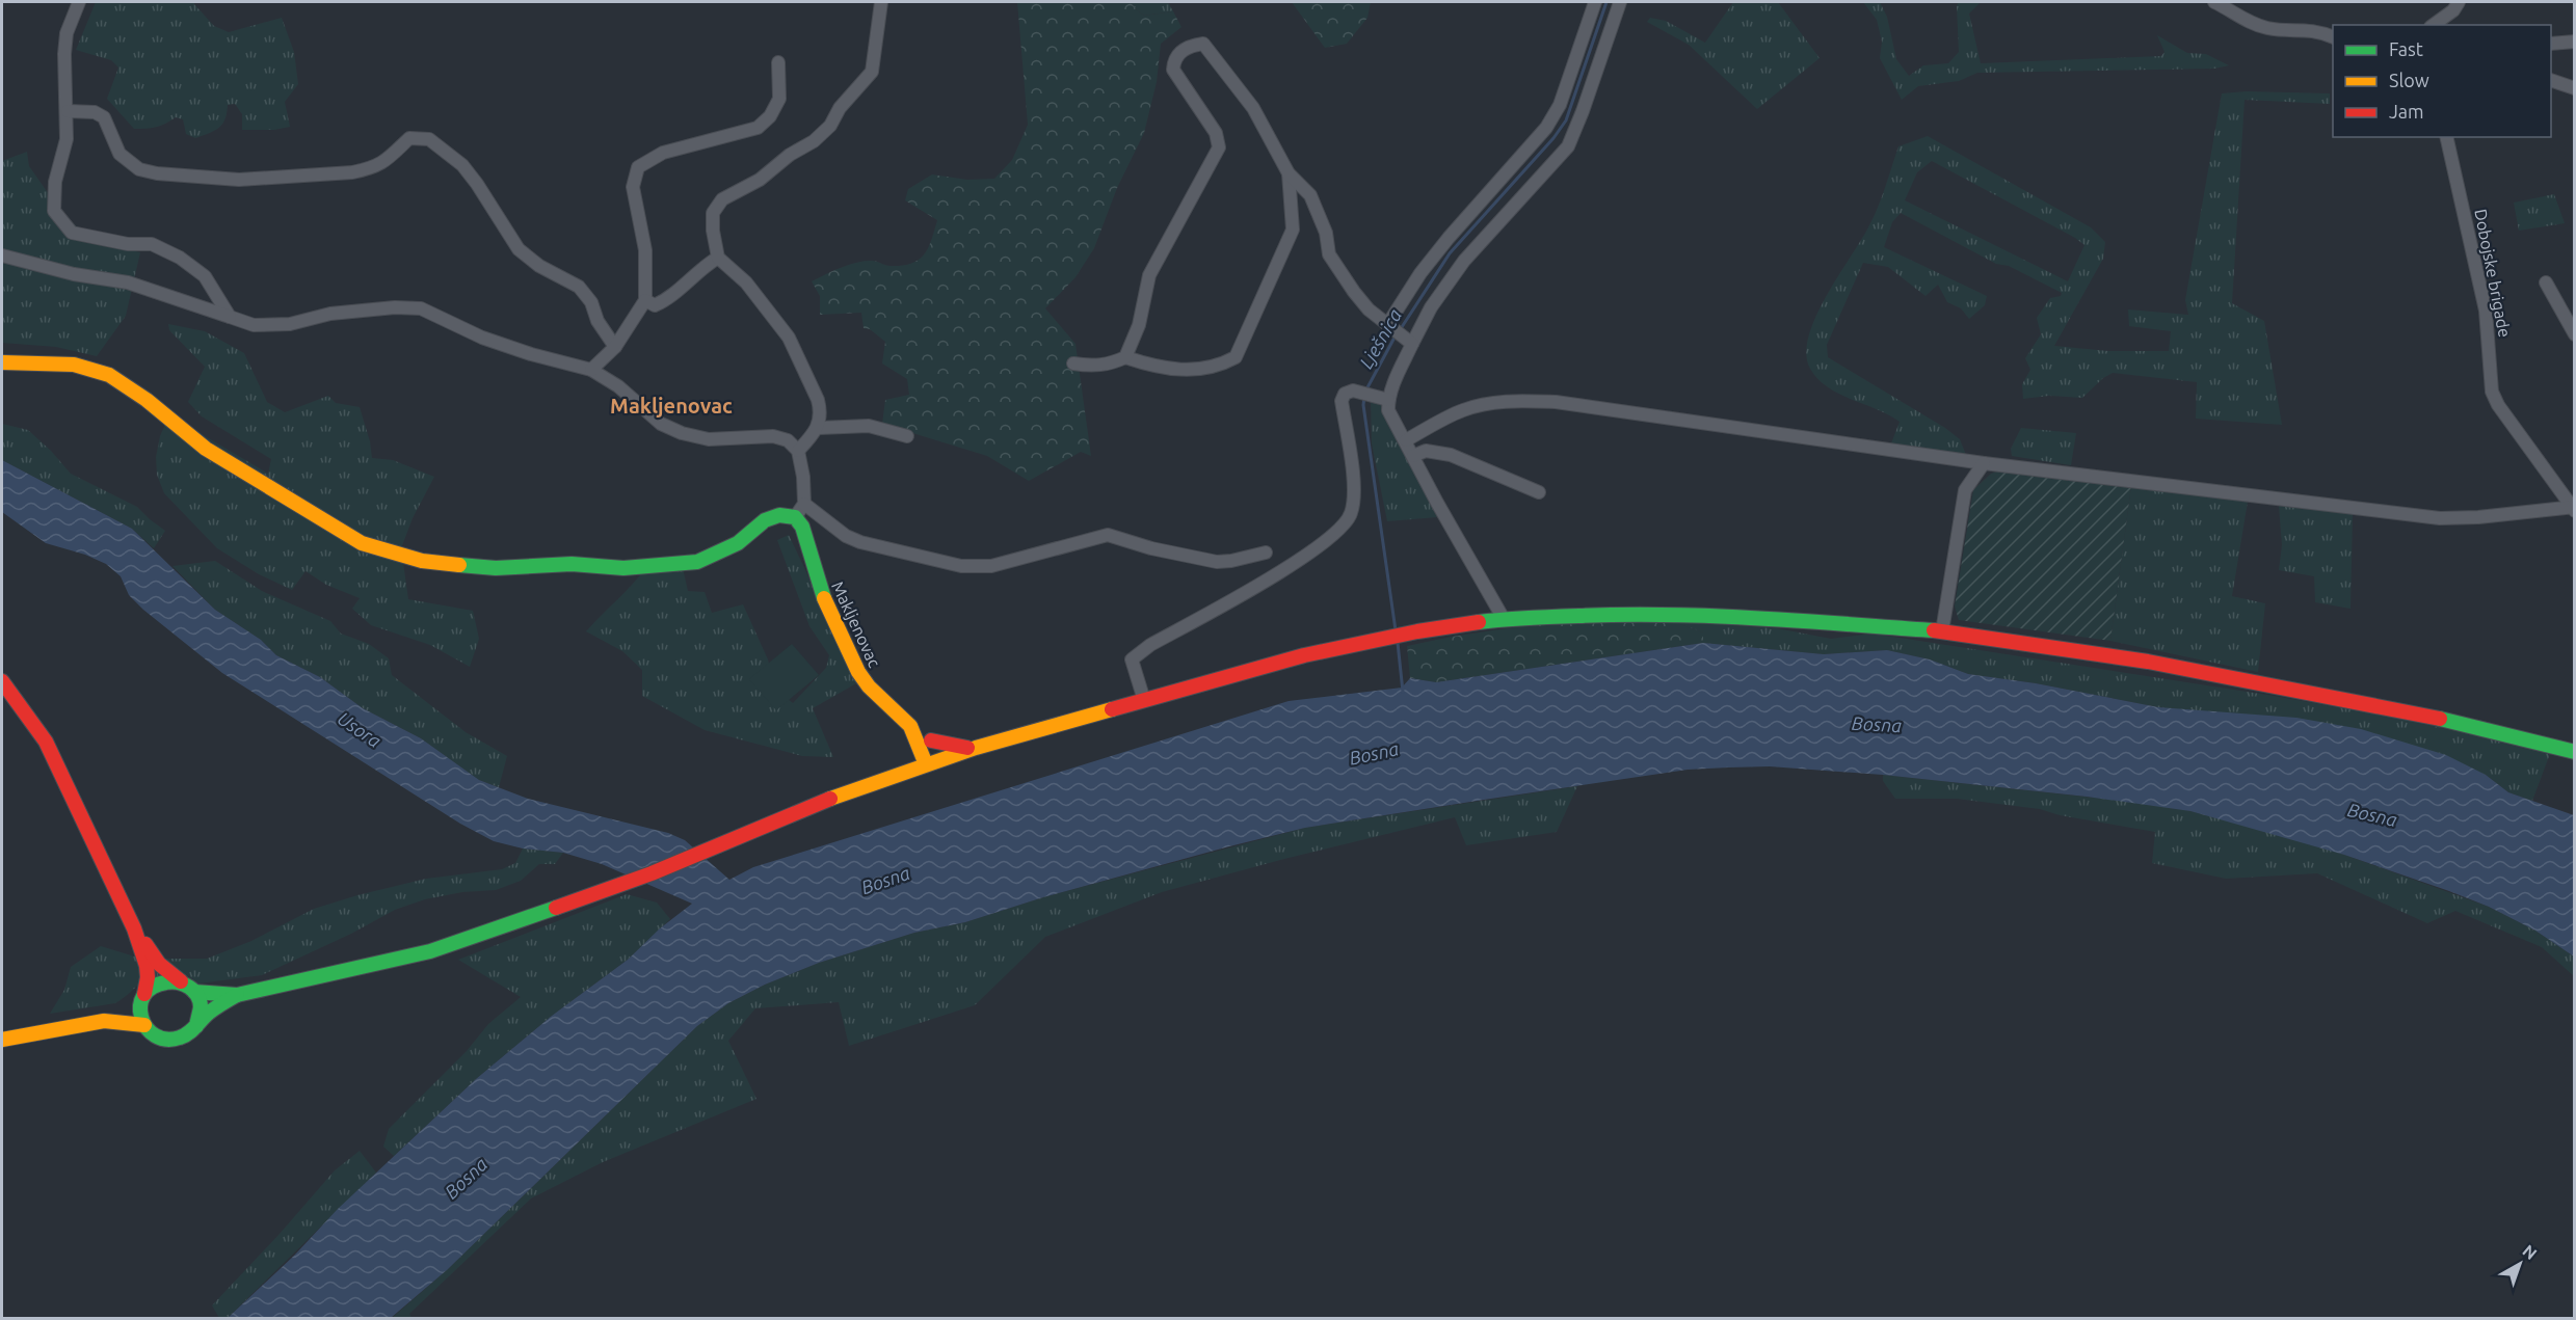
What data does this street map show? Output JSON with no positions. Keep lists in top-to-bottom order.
{
  "streets": {
    "main road": ["Makljenovac"],
    "street": ["Dobojske brigade"]
  },
  "districts": ["Makljenovac"],
  "water": ["Lješnica", "Bosna", "Usora"],
  "legend": ["Fast", "Slow", "Jam"],
  "north": "top right"
}
